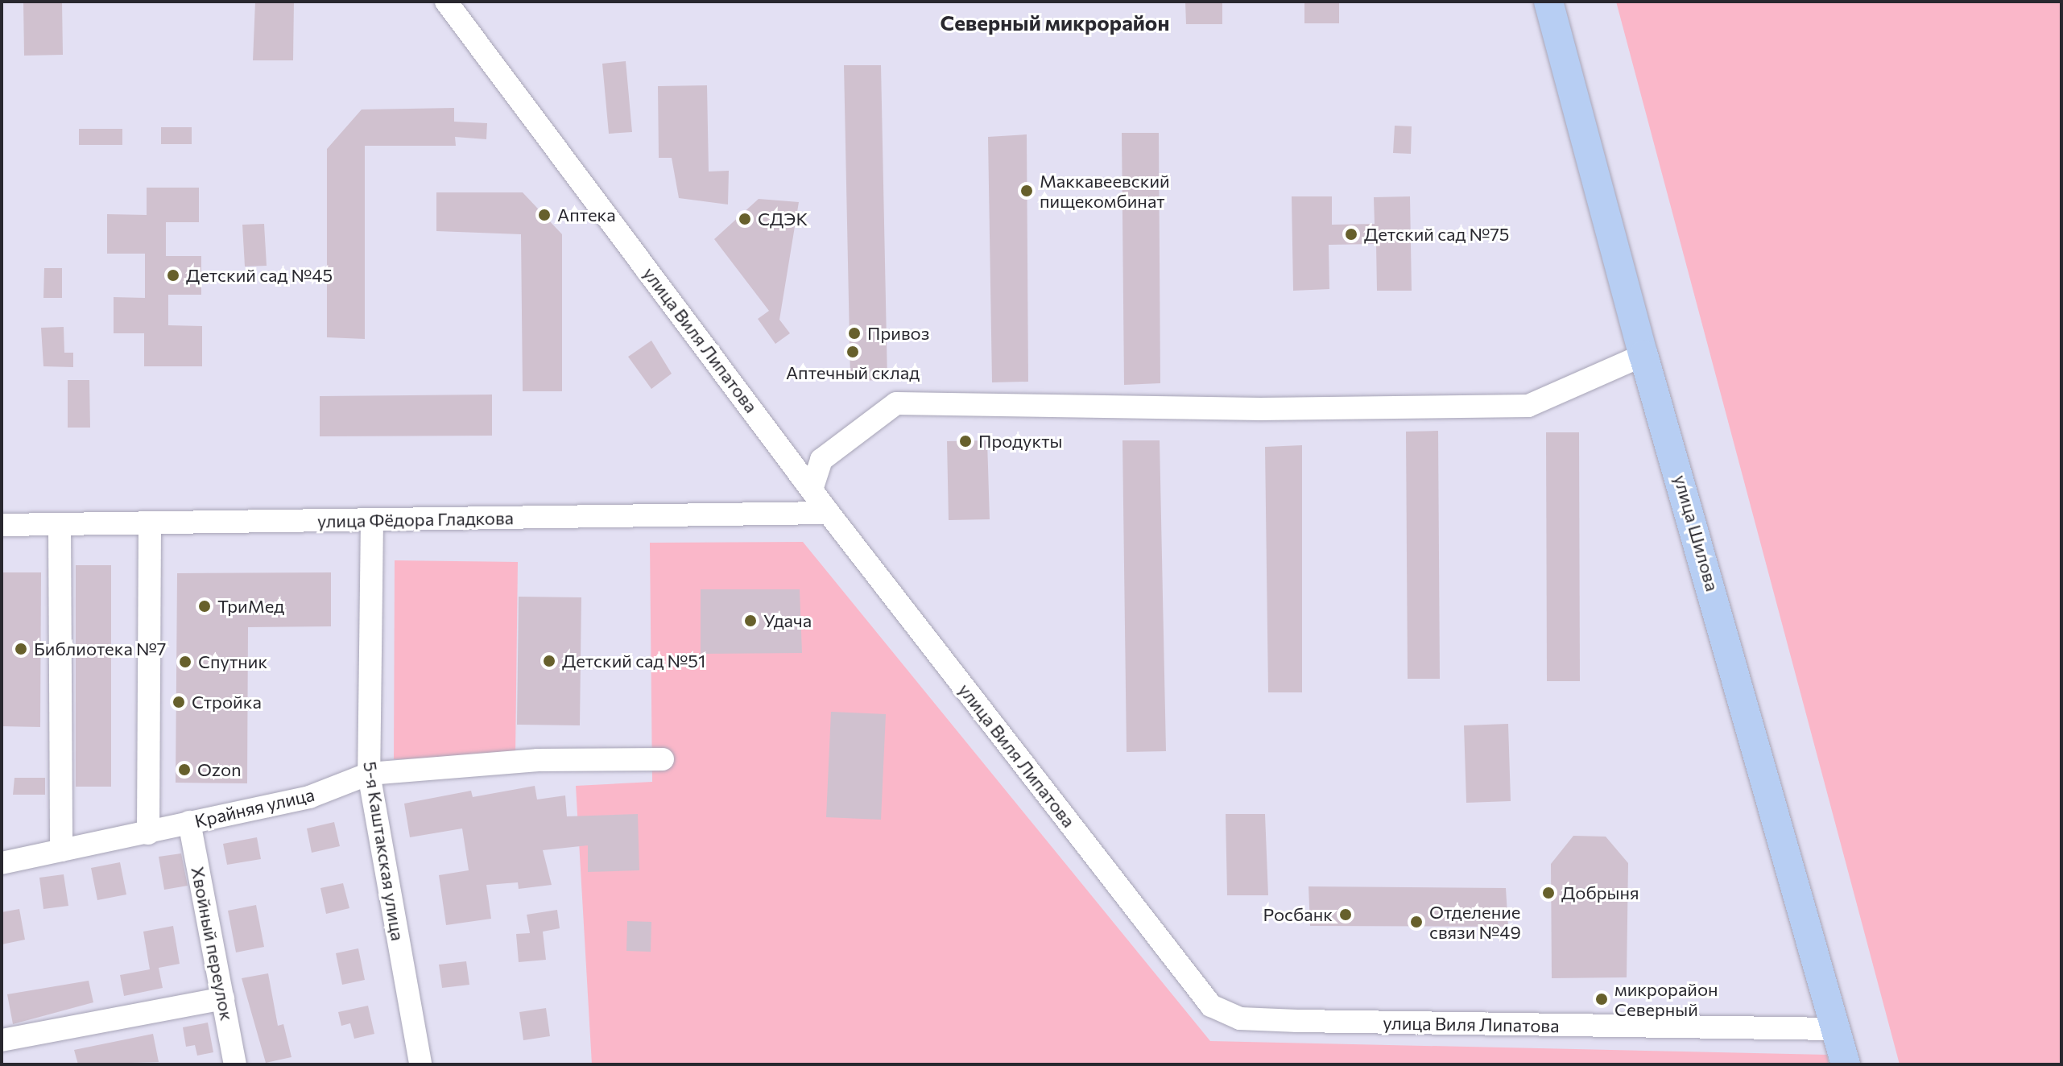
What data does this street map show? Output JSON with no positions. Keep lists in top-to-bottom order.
{
  "streets": {
    "main road": ["улица Шилова"],
    "street": [
      "улица Виля Липатова",
      "улица Фёдора Гладкова",
      "Крайняя улица",
      "5-я Каштакская улица",
      "Хвойный переулок"
    ]
  },
  "crossings": [
    ["улица Виля Липатова", "улица Фёдора Гладкова"],
    ["улица Виля Липатова", "улица Шилова"],
    ["улица Фёдора Гладкова", "5-я Каштакская улица"],
    ["Крайняя улица", "5-я Каштакская улица"],
    ["Крайняя улица", "Хвойный переулок"]
  ],
  "districts": ["Северный микрорайон"],
  "places": [
    "Маккавеевский пищекомбинат",
    "Аптека",
    "СДЭК",
    "Детский сад №75",
    "Детский сад №45",
    "Привоз",
    "Аптечный склад",
    "Продукты",
    "ТриМед",
    "Удача",
    "Библиотека №7",
    "Детский сад №51",
    "Спутник",
    "Стройка",
    "Ozon",
    "Добрыня",
    "Росбанк",
    "Отделение связи №49",
    "микрорайон Северный"
  ]
}
